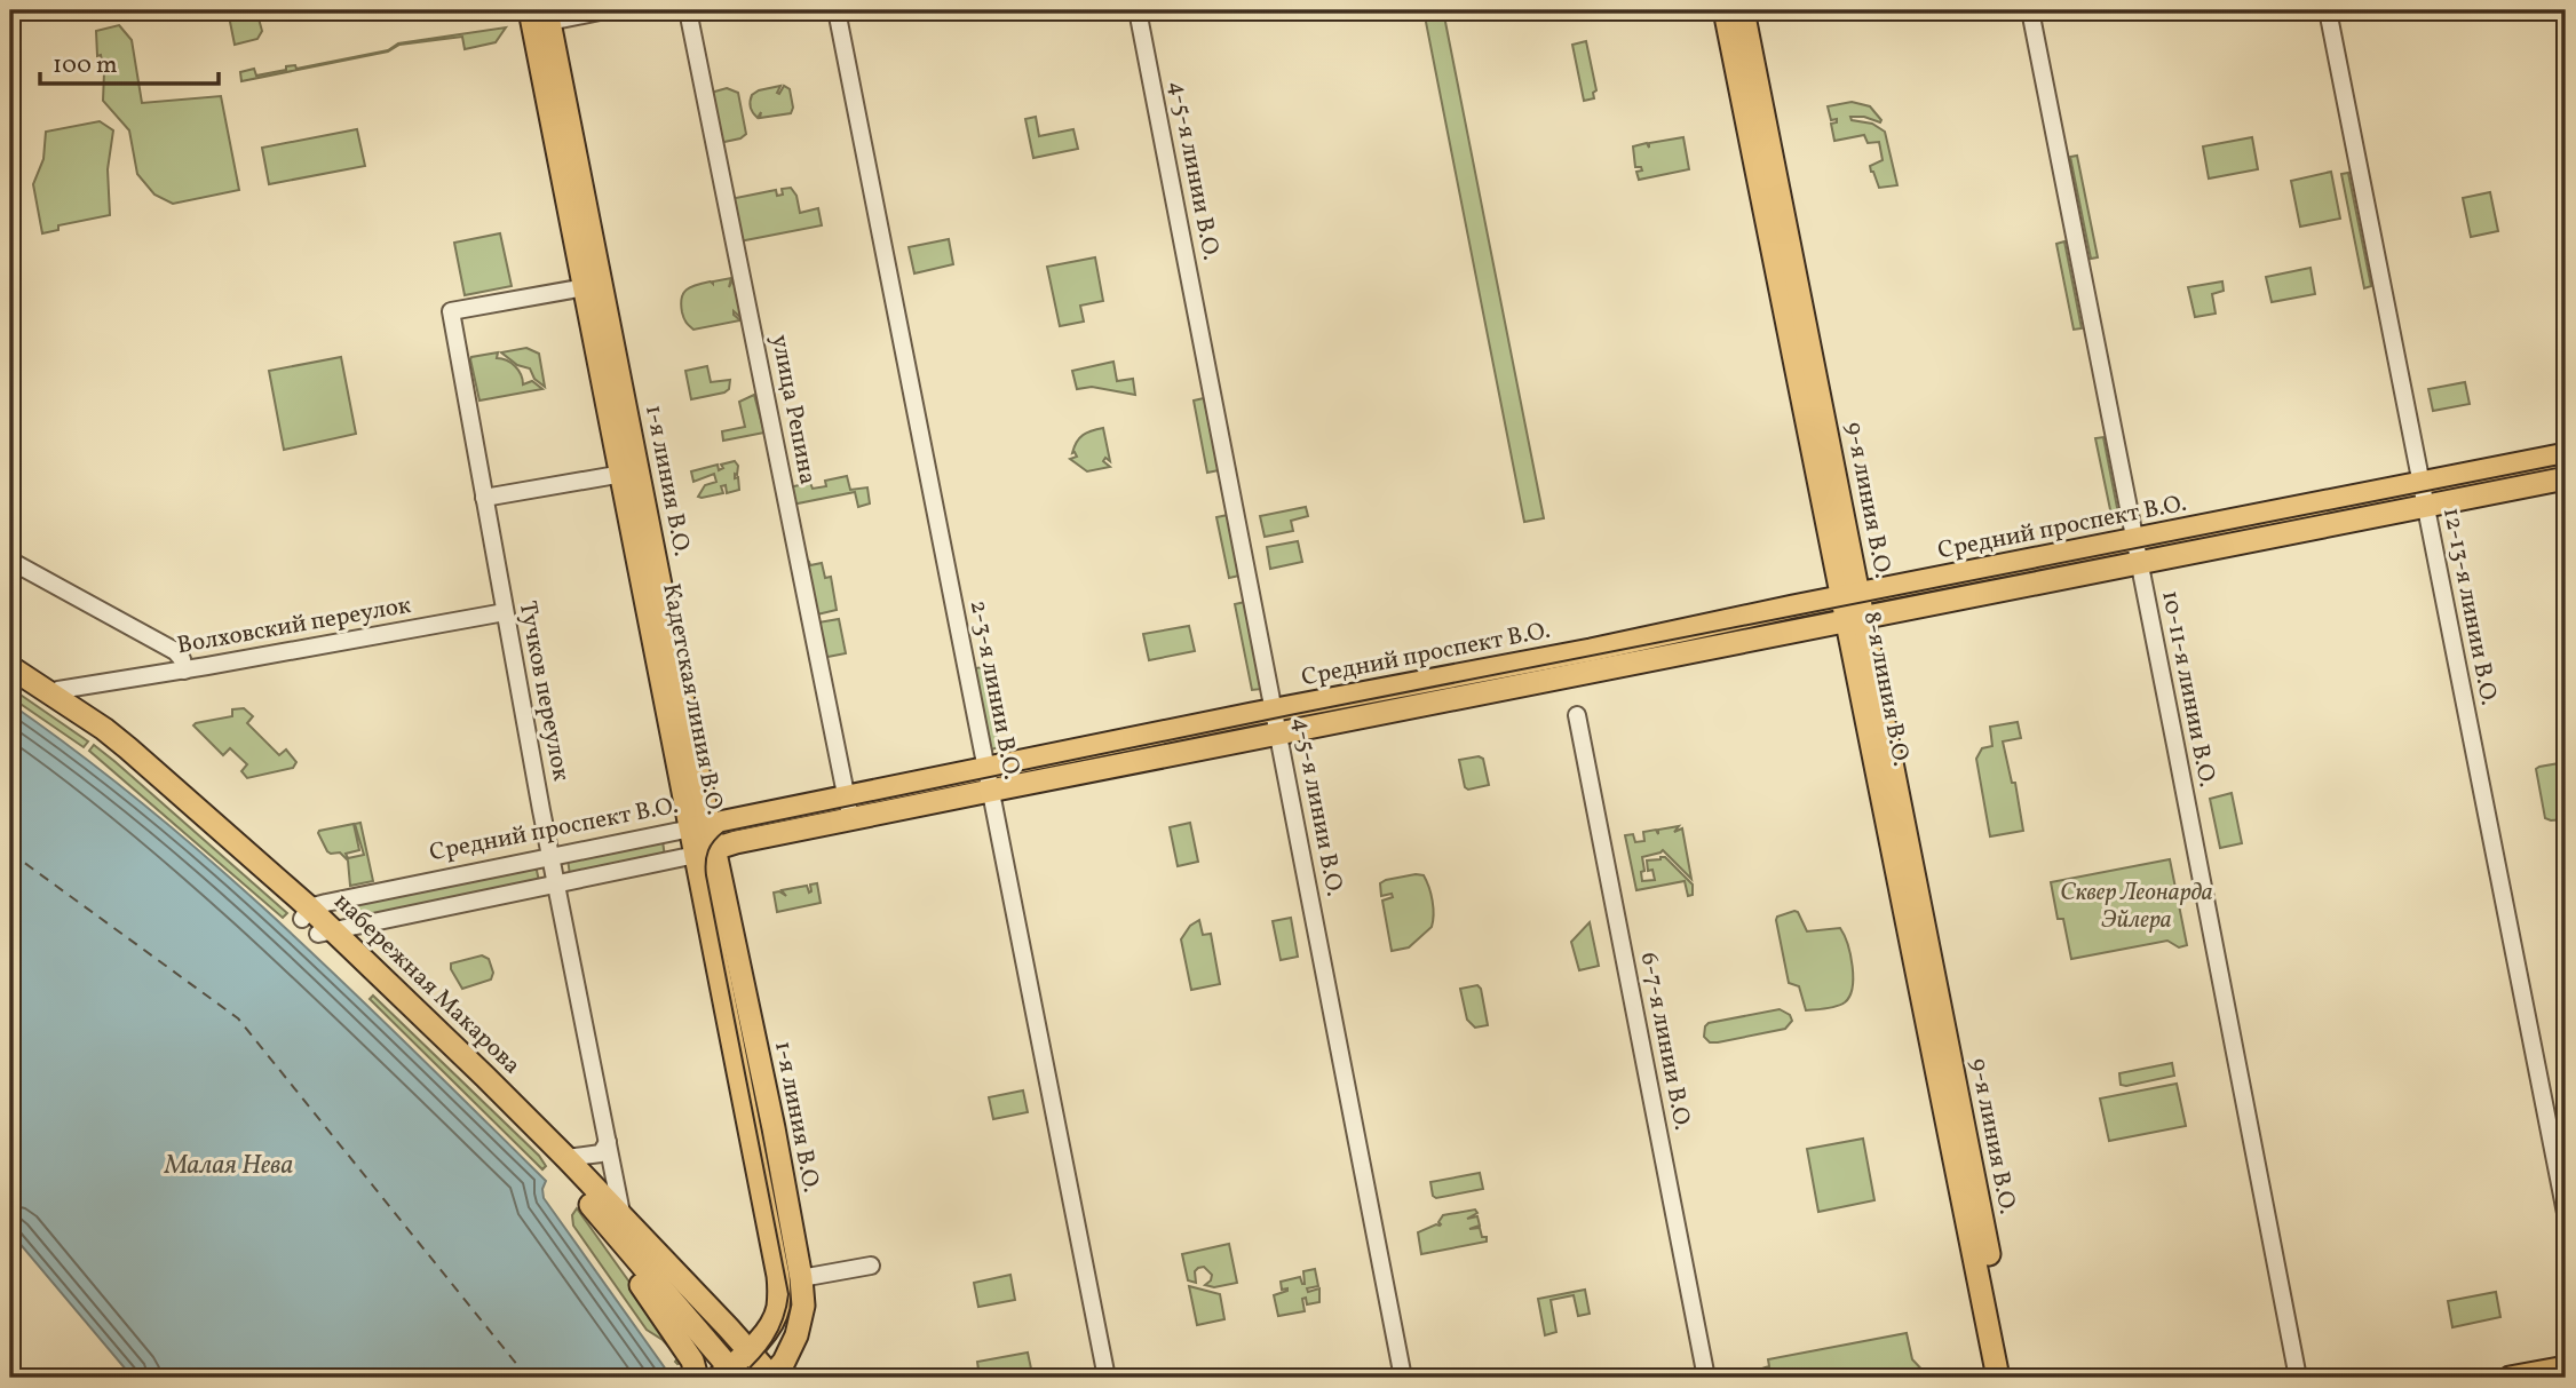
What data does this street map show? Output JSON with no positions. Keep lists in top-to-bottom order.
{
  "streets": {
    "main road": [
      "1-я линия В.О.",
      "9-я линия В.О.",
      "Средний проспект В.О.",
      "8-я линия В.О.",
      "набережная Макарова"
    ],
    "street": [
      "4-5-я линии В.О.",
      "улица Репина",
      "12-13-я линии В.О.",
      "Волховский переулок",
      "10-11-я линии В.О.",
      "2-3-я линии В.О.",
      "Тучков переулок",
      "6-7-я линии В.О."
    ]
  },
  "crossings": [
    ["4-5-я линии В.О.", "Средний проспект В.О."],
    ["улица Репина", "Средний проспект В.О."],
    ["1-я линия В.О.", "Средний проспект В.О."],
    ["1-я линия В.О.", "Тучков переулок"],
    ["1-я линия В.О.", "набережная Макарова"],
    ["9-я линия В.О.", "Средний проспект В.О."],
    ["9-я линия В.О.", "8-я линия В.О."],
    ["Средний проспект В.О.", "12-13-я линии В.О."],
    ["Средний проспект В.О.", "8-я линия В.О."],
    ["Средний проспект В.О.", "10-11-я линии В.О."],
    ["Средний проспект В.О.", "2-3-я линии В.О."],
    ["Средний проспект В.О.", "Тучков переулок"],
    ["Средний проспект В.О.", "набережная Макарова"],
    ["Волховский переулок", "Тучков переулок"],
    ["Волховский переулок", "набережная Макарова"],
    ["Тучков переулок", "набережная Макарова"]
  ],
  "water": ["Малая Нева"],
  "parks": ["Сквер Леонарда Эйлера"],
  "scale_bar": "100 m"
}
